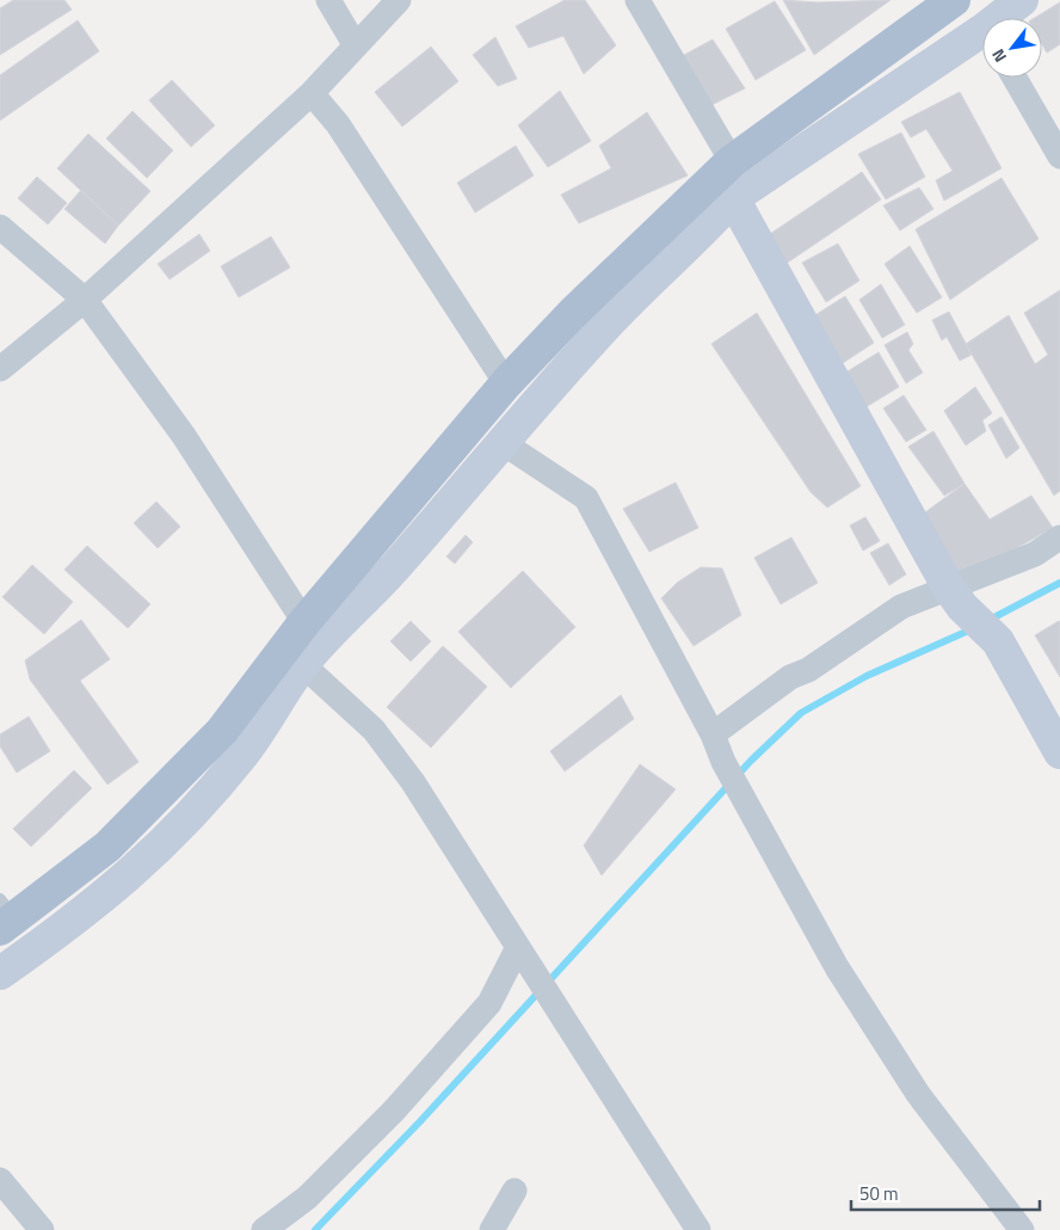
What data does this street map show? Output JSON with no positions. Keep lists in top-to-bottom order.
{
  "scale_bar": "50 m",
  "north": "bottom left"
}
